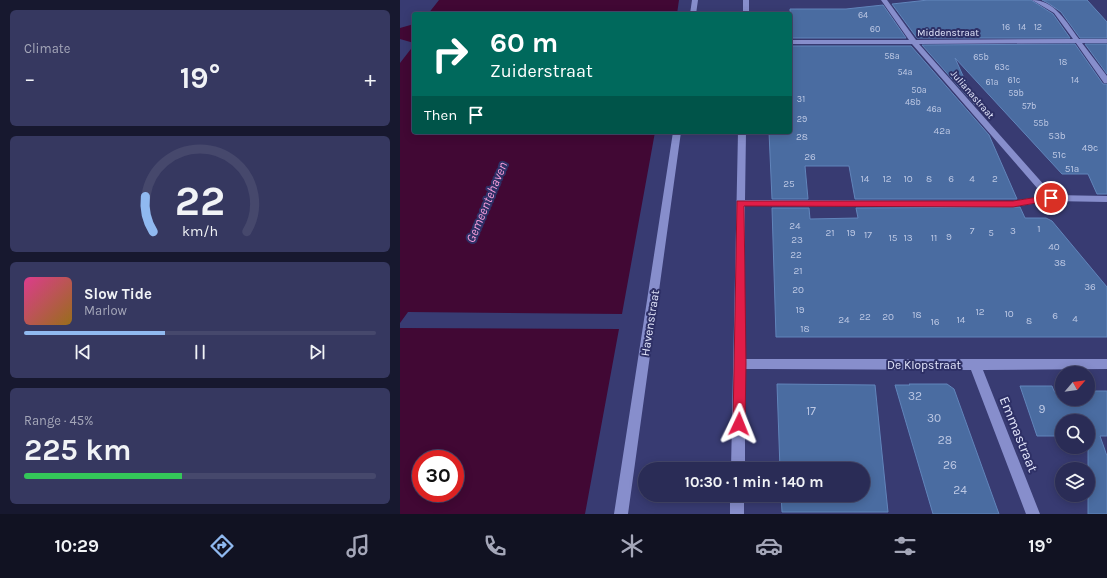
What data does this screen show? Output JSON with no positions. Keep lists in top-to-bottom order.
{
  "streets": {
    "street": [
      "Middenstraat",
      "Julianastraat",
      "Havenstraat",
      "De Klopstraat",
      "Emmastraat"
    ]
  },
  "crossings": [
    ["Middenstraat", "Julianastraat"],
    ["De Klopstraat", "Emmastraat"]
  ],
  "water": ["Gemeentehaven"],
  "house_numbers": [
    "64",
    "16",
    "14",
    "12",
    "60",
    "58a",
    "65b",
    "18",
    "63c",
    "54a",
    "61c",
    "14",
    "61a",
    "50a",
    "59b",
    "31",
    "48b",
    "57b",
    "46a",
    "29",
    "55b",
    "42a",
    "53b",
    "28",
    "49c",
    "51c",
    "26",
    "51a",
    "14",
    "12",
    "10",
    "8",
    "6",
    "4",
    "2",
    "25",
    "24",
    "1",
    "7",
    "3",
    "21",
    "19",
    "5",
    "17",
    "9",
    "15",
    "13",
    "11",
    "23",
    "40",
    "22",
    "38",
    "21",
    "36",
    "20",
    "19",
    "12",
    "10",
    "18",
    "6",
    "22",
    "20",
    "4",
    "24",
    "14",
    "8",
    "16",
    "18",
    "32",
    "9",
    "17",
    "30",
    "28",
    "26",
    "24"
  ],
  "north": "top right",
  "page": {
    "tile": [
      "Climate",
      ["Range · 45%", "225 km"]
    ],
    "turn": ["60 m", "Zuiderstraat"],
    "heat": ["−", "19°", "+"],
    "then": "Then",
    "song": ["Slow Tide", "Marlow"],
    "limit": "30",
    "trip": "10:30 · 1 min · 140 m",
    "tabs": ["10:29", "19°"],
    "gauge": ["22", "km/h"]
  }
}
